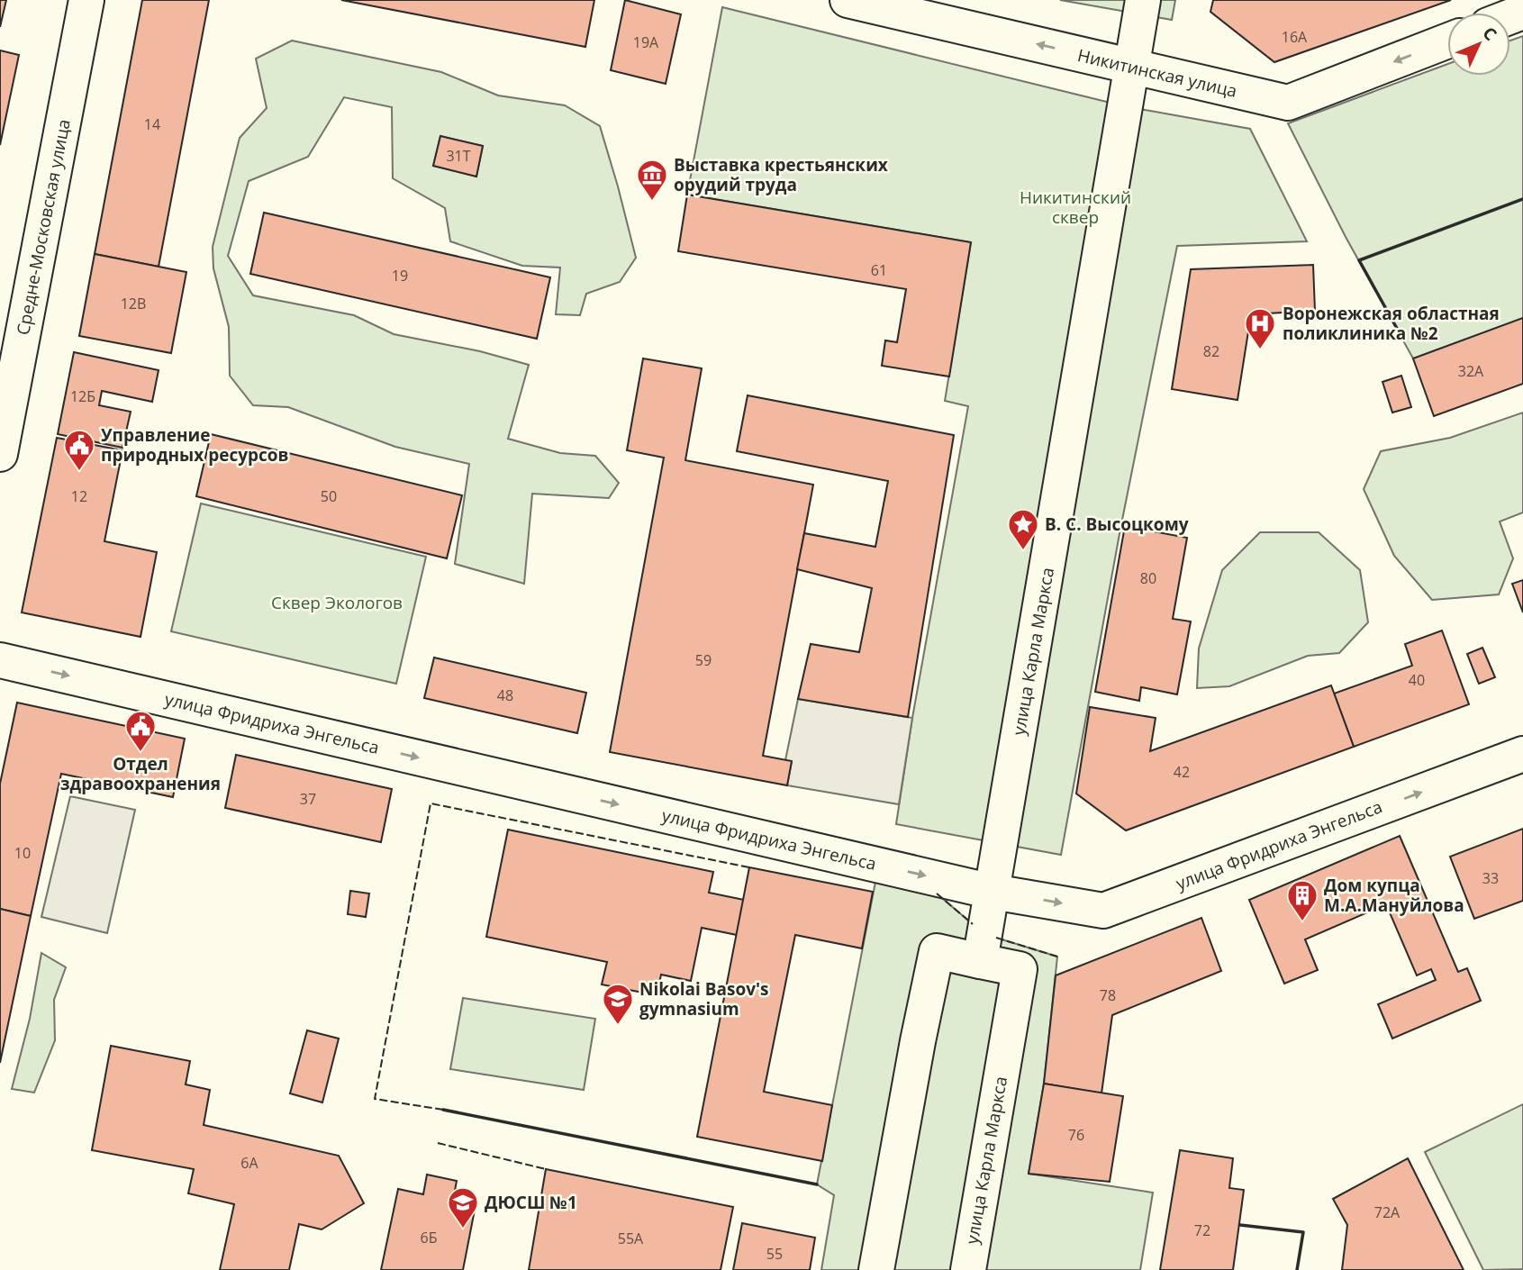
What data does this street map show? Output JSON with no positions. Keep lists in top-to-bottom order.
{
  "streets": {
    "street": [
      "Никитинская улица",
      "Средне-Московская улица",
      "улица Карла Маркса",
      "улица Фридриха Энгельса"
    ]
  },
  "crossings": [
    ["Никитинская улица", "улица Карла Маркса"],
    ["улица Карла Маркса", "улица Фридриха Энгельса"]
  ],
  "one_way": ["Никитинская улица", "улица Фридриха Энгельса"],
  "parks": ["Никитинский сквер", "Сквер Экологов"],
  "places": {
    "museum": ["Выставка крестьянских орудий труда"],
    "hospital": ["Воронежская областная поликлиника №2"],
    "public building": ["Управление природных ресурсов", "Отдел здравоохранения"],
    "place": ["В. С. Высоцкому"],
    "building": ["Дом купца М.А.Мануйлова"],
    "school or university": ["Nikolai Basov's gymnasium", "ДЮСШ №1"]
  },
  "house_numbers": [
    "16А",
    "19А",
    "14",
    "31Т",
    "61",
    "19",
    "12В",
    "82",
    "32А",
    "12Б",
    "12",
    "50",
    "80",
    "59",
    "40",
    "48",
    "42",
    "37",
    "10",
    "33",
    "78",
    "76",
    "6А",
    "72А",
    "72",
    "6Б",
    "55А",
    "55"
  ],
  "north": "top right"
}
